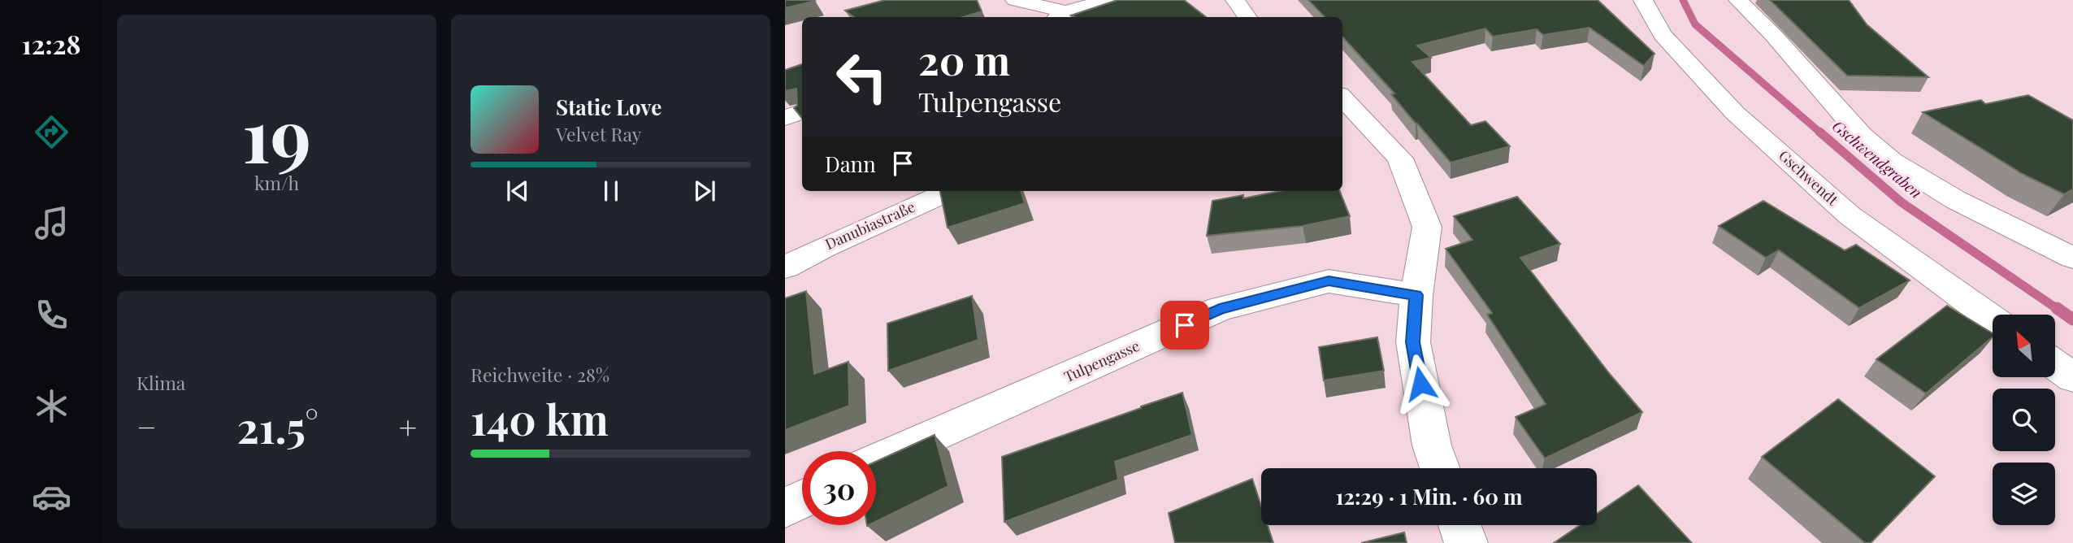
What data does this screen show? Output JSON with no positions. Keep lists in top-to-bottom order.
{
  "streets": {
    "street": ["Gschwendt", "Danubiastraße", "Tulpengasse"]
  },
  "water": ["Gschwendgraben"],
  "north": "top left",
  "page": {
    "tabs": "12:28",
    "tile": [
      ["19", "km/h"],
      "Klima",
      ["Reichweite · 28%", "140 km"]
    ],
    "turn": ["20 m", "Tulpengasse"],
    "song": ["Static Love", "Velvet Ray"],
    "then": "Dann",
    "heat": ["−", "21.5°", "+"],
    "limit": "30",
    "trip": "12:29 · 1 Min. · 60 m"
  }
}
